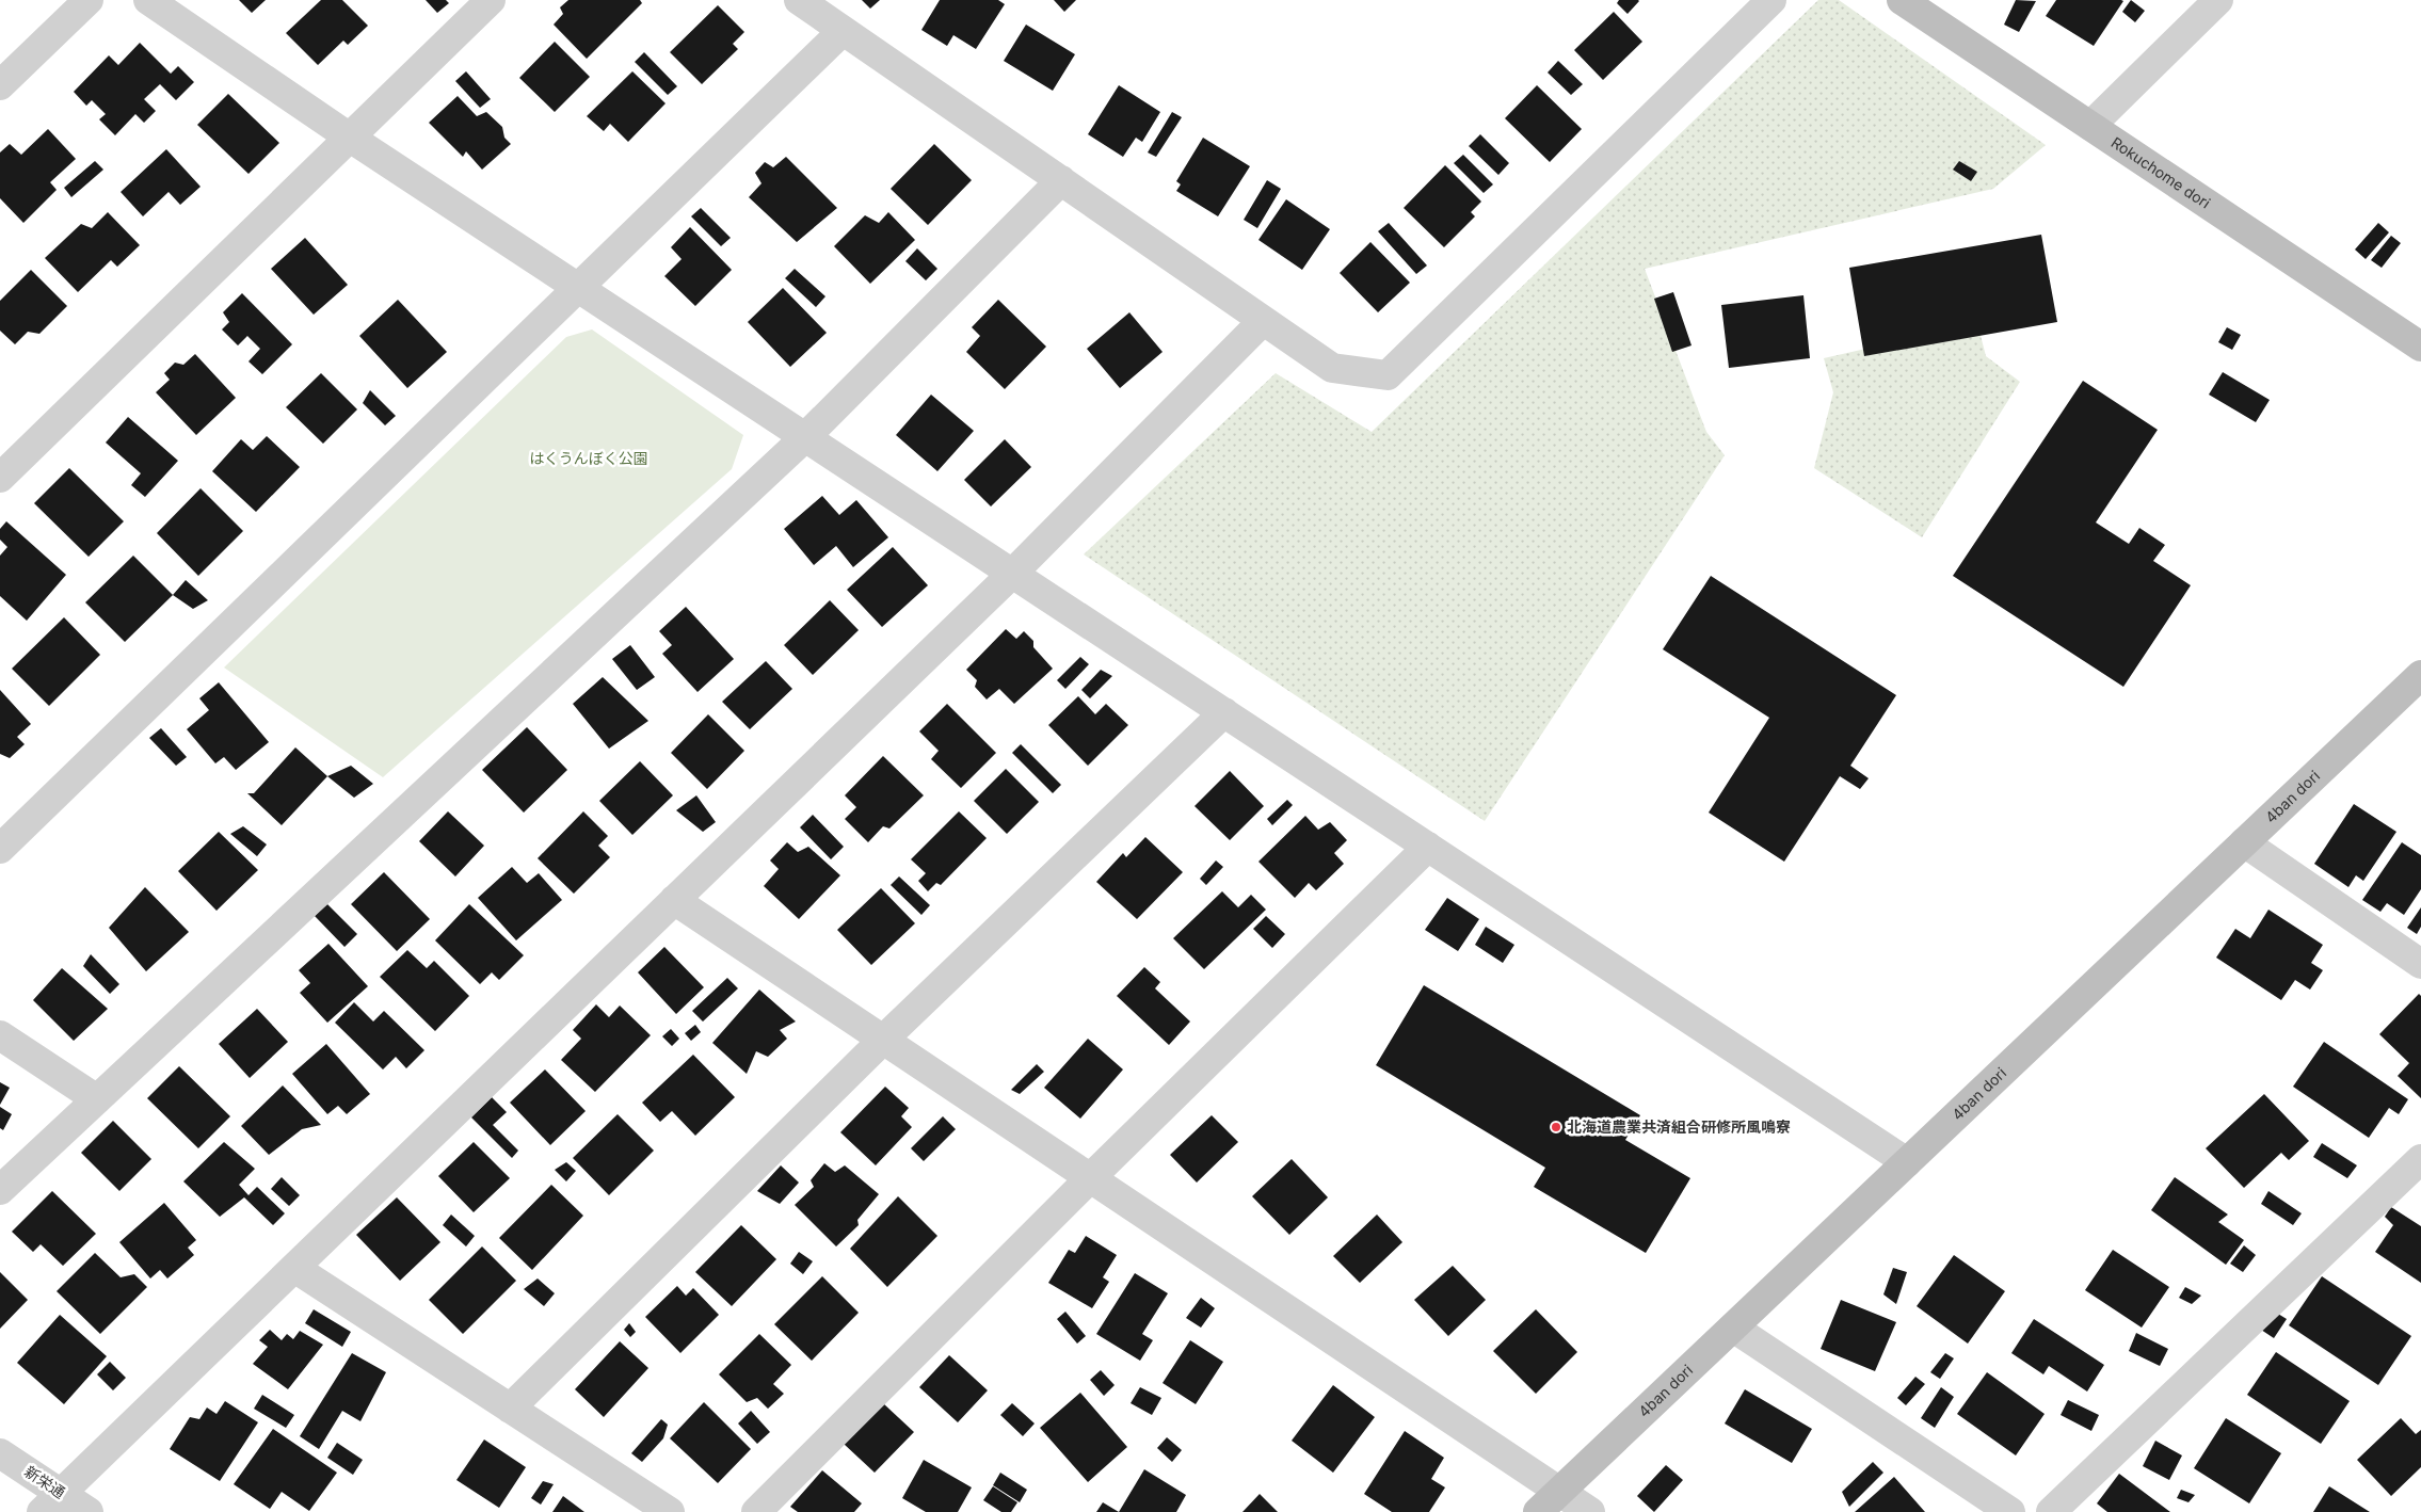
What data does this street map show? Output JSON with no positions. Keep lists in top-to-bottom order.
{
  "streets": {
    "street": ["Rokuchome dori", "4ban dori", "新栄通"]
  },
  "parks": ["はくうんぼく公園"],
  "places": ["北海道農業共済組合研修所風鳴寮"]
}
